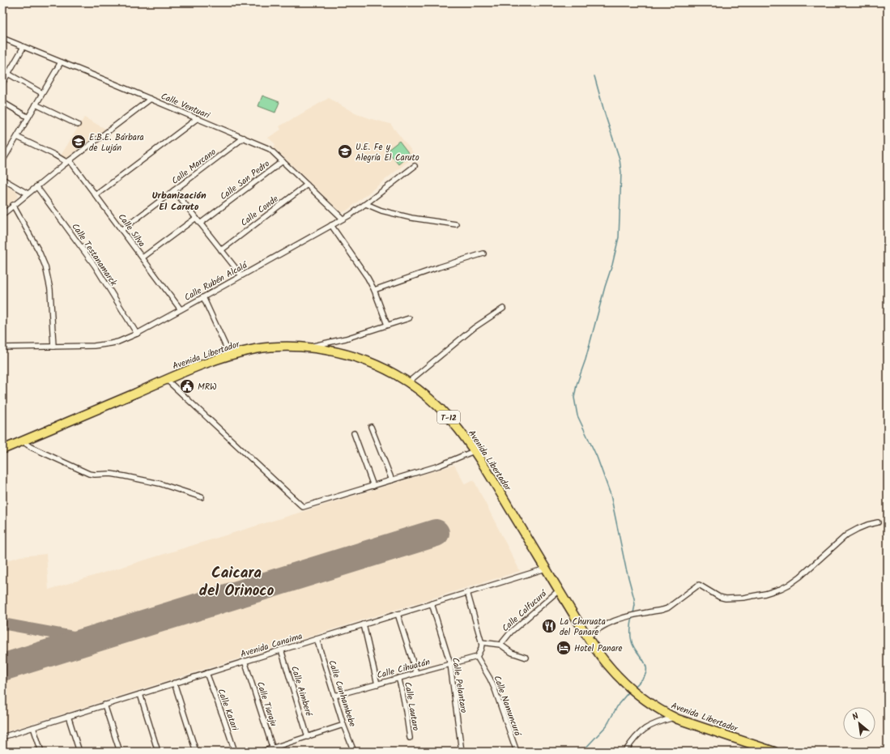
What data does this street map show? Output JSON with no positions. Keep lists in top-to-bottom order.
{
  "streets": {
    "highway": ["Avenida Libertador", "T-12"],
    "street": [
      "Calle Ventuari",
      "Calle Marcano",
      "Calle San Pedro",
      "Calle Conde",
      "Calle Silva",
      "Calle Testanamarck",
      "Calle Rubén Alcalá",
      "Calle Calfucurá",
      "Avenida Canaima",
      "Calle Cihuatán",
      "Calle Pelantaro",
      "Calle Aimberé",
      "Calle Cunhambebe",
      "Calle Tiaraju",
      "Calle Namuncurá",
      "Calle Lautaro",
      "Calle Katari"
    ]
  },
  "crossings": [
    ["Calle Ventuari", "Calle Marcano"],
    ["Calle Ventuari", "Calle San Pedro"],
    ["Calle Ventuari", "Calle Conde"],
    ["Calle Ventuari", "Calle Rubén Alcalá"],
    ["Calle Marcano", "Calle Silva"],
    ["Calle Silva", "Calle Rubén Alcalá"],
    ["Calle Testanamarck", "Calle Rubén Alcalá"],
    ["Avenida Libertador", "Calle Calfucurá"],
    ["Avenida Libertador", "Avenida Canaima"],
    ["Avenida Canaima", "Calle Pelantaro"],
    ["Avenida Canaima", "Calle Aimberé"],
    ["Avenida Canaima", "Calle Cunhambebe"],
    ["Avenida Canaima", "Calle Tiaraju"],
    ["Avenida Canaima", "Calle Katari"],
    ["Calle Cihuatán", "Calle Pelantaro"],
    ["Calle Cihuatán", "Calle Cunhambebe"],
    ["Calle Cihuatán", "Calle Namuncurá"],
    ["Calle Cihuatán", "Calle Lautaro"]
  ],
  "districts": ["Urbanización El Caruto", "Caicara del Orinoco"],
  "places": {
    "school or university": ["E.B.E. Bárbara de Luján", "U.E. Fe y Alegría El Caruto"],
    "public building": ["MRW"],
    "restaurant": ["La Churuata del Panare"],
    "hotel": ["Hotel Panare"]
  },
  "north": "top left"
}
